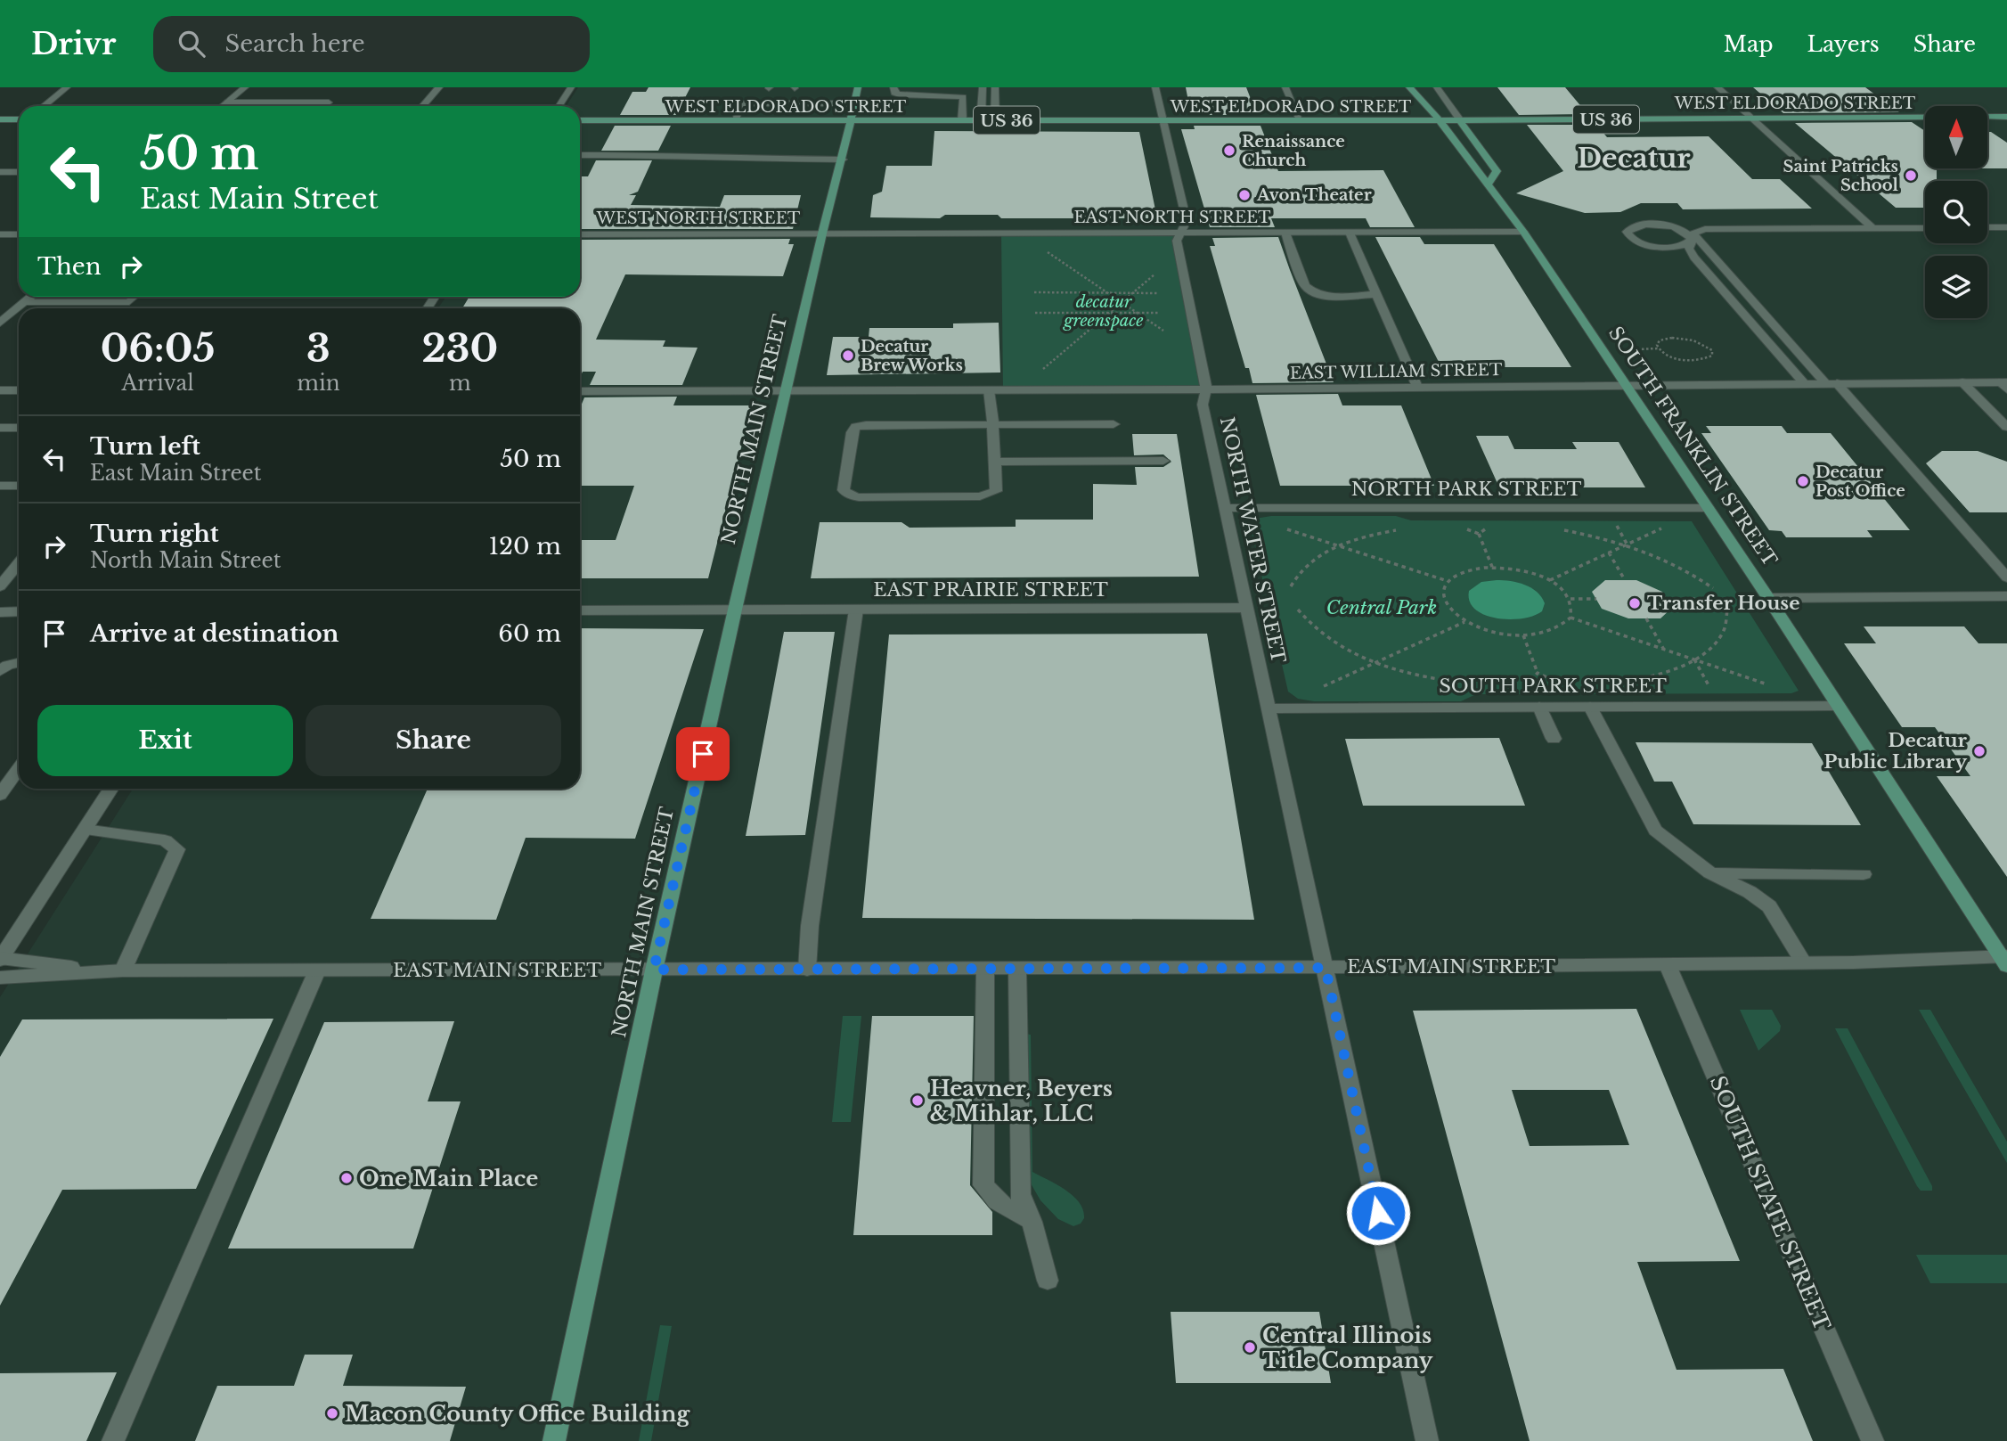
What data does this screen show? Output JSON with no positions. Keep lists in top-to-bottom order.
{
  "streets": {
    "main road": [
      "WEST ELDORADO STREET",
      "US 36",
      "NORTH MAIN STREET",
      "SOUTH FRANKLIN STREET"
    ],
    "street": [
      "EAST NORTH STREET",
      "WEST NORTH STREET",
      "EAST WILLIAM STREET",
      "NORTH PARK STREET",
      "NORTH WATER STREET",
      "EAST PRAIRIE STREET",
      "SOUTH PARK STREET",
      "EAST MAIN STREET",
      "SOUTH STATE STREET"
    ]
  },
  "crossings": [
    ["WEST ELDORADO STREET", "NORTH MAIN STREET"],
    ["WEST ELDORADO STREET", "SOUTH FRANKLIN STREET"],
    ["WEST ELDORADO STREET", "NORTH WATER STREET"],
    ["EAST NORTH STREET", "WEST NORTH STREET"],
    ["EAST NORTH STREET", "NORTH MAIN STREET"],
    ["EAST NORTH STREET", "SOUTH FRANKLIN STREET"],
    ["EAST NORTH STREET", "NORTH WATER STREET"],
    ["WEST NORTH STREET", "NORTH MAIN STREET"],
    ["EAST WILLIAM STREET", "NORTH MAIN STREET"],
    ["EAST WILLIAM STREET", "SOUTH FRANKLIN STREET"],
    ["EAST WILLIAM STREET", "NORTH WATER STREET"],
    ["NORTH MAIN STREET", "EAST PRAIRIE STREET"],
    ["NORTH MAIN STREET", "EAST MAIN STREET"],
    ["SOUTH FRANKLIN STREET", "NORTH PARK STREET"],
    ["SOUTH FRANKLIN STREET", "SOUTH PARK STREET"],
    ["SOUTH FRANKLIN STREET", "EAST MAIN STREET"],
    ["NORTH PARK STREET", "NORTH WATER STREET"],
    ["NORTH WATER STREET", "EAST PRAIRIE STREET"],
    ["NORTH WATER STREET", "SOUTH PARK STREET"],
    ["NORTH WATER STREET", "EAST MAIN STREET"],
    ["EAST MAIN STREET", "SOUTH STATE STREET"]
  ],
  "districts": ["Decatur"],
  "parks": ["decatur greenspace", "Central Park"],
  "places": [
    "Renaissance Church",
    "Saint Patricks School",
    "Avon Theater",
    "Decatur Brew Works",
    "Decatur Post Office",
    "Transfer House",
    "Decatur Public Library",
    "Heavner, Beyers & Mihlar, LLC",
    "One Main Place",
    "Central Illinois Title Company",
    "Macon County Office Building"
  ],
  "north": "top",
  "page": {
    "header": "Drivr",
    "search": "Search here",
    "nav": ["Map", "Layers", "Share"],
    "turn": ["50 m", "East Main Street"],
    "then": "Then",
    "eta": [
      "06:05",
      "Arrival",
      "3",
      "min",
      "230",
      "m"
    ],
    "list": [
      {
        "name": "Turn left",
        "note": "East Main Street",
        "value": "50 m"
      },
      {
        "name": "Turn right",
        "note": "North Main Street",
        "value": "120 m"
      },
      {
        "name": "Arrive at destination",
        "value": "60 m"
      }
    ],
    "buttons": ["Exit", "Share"]
  }
}
